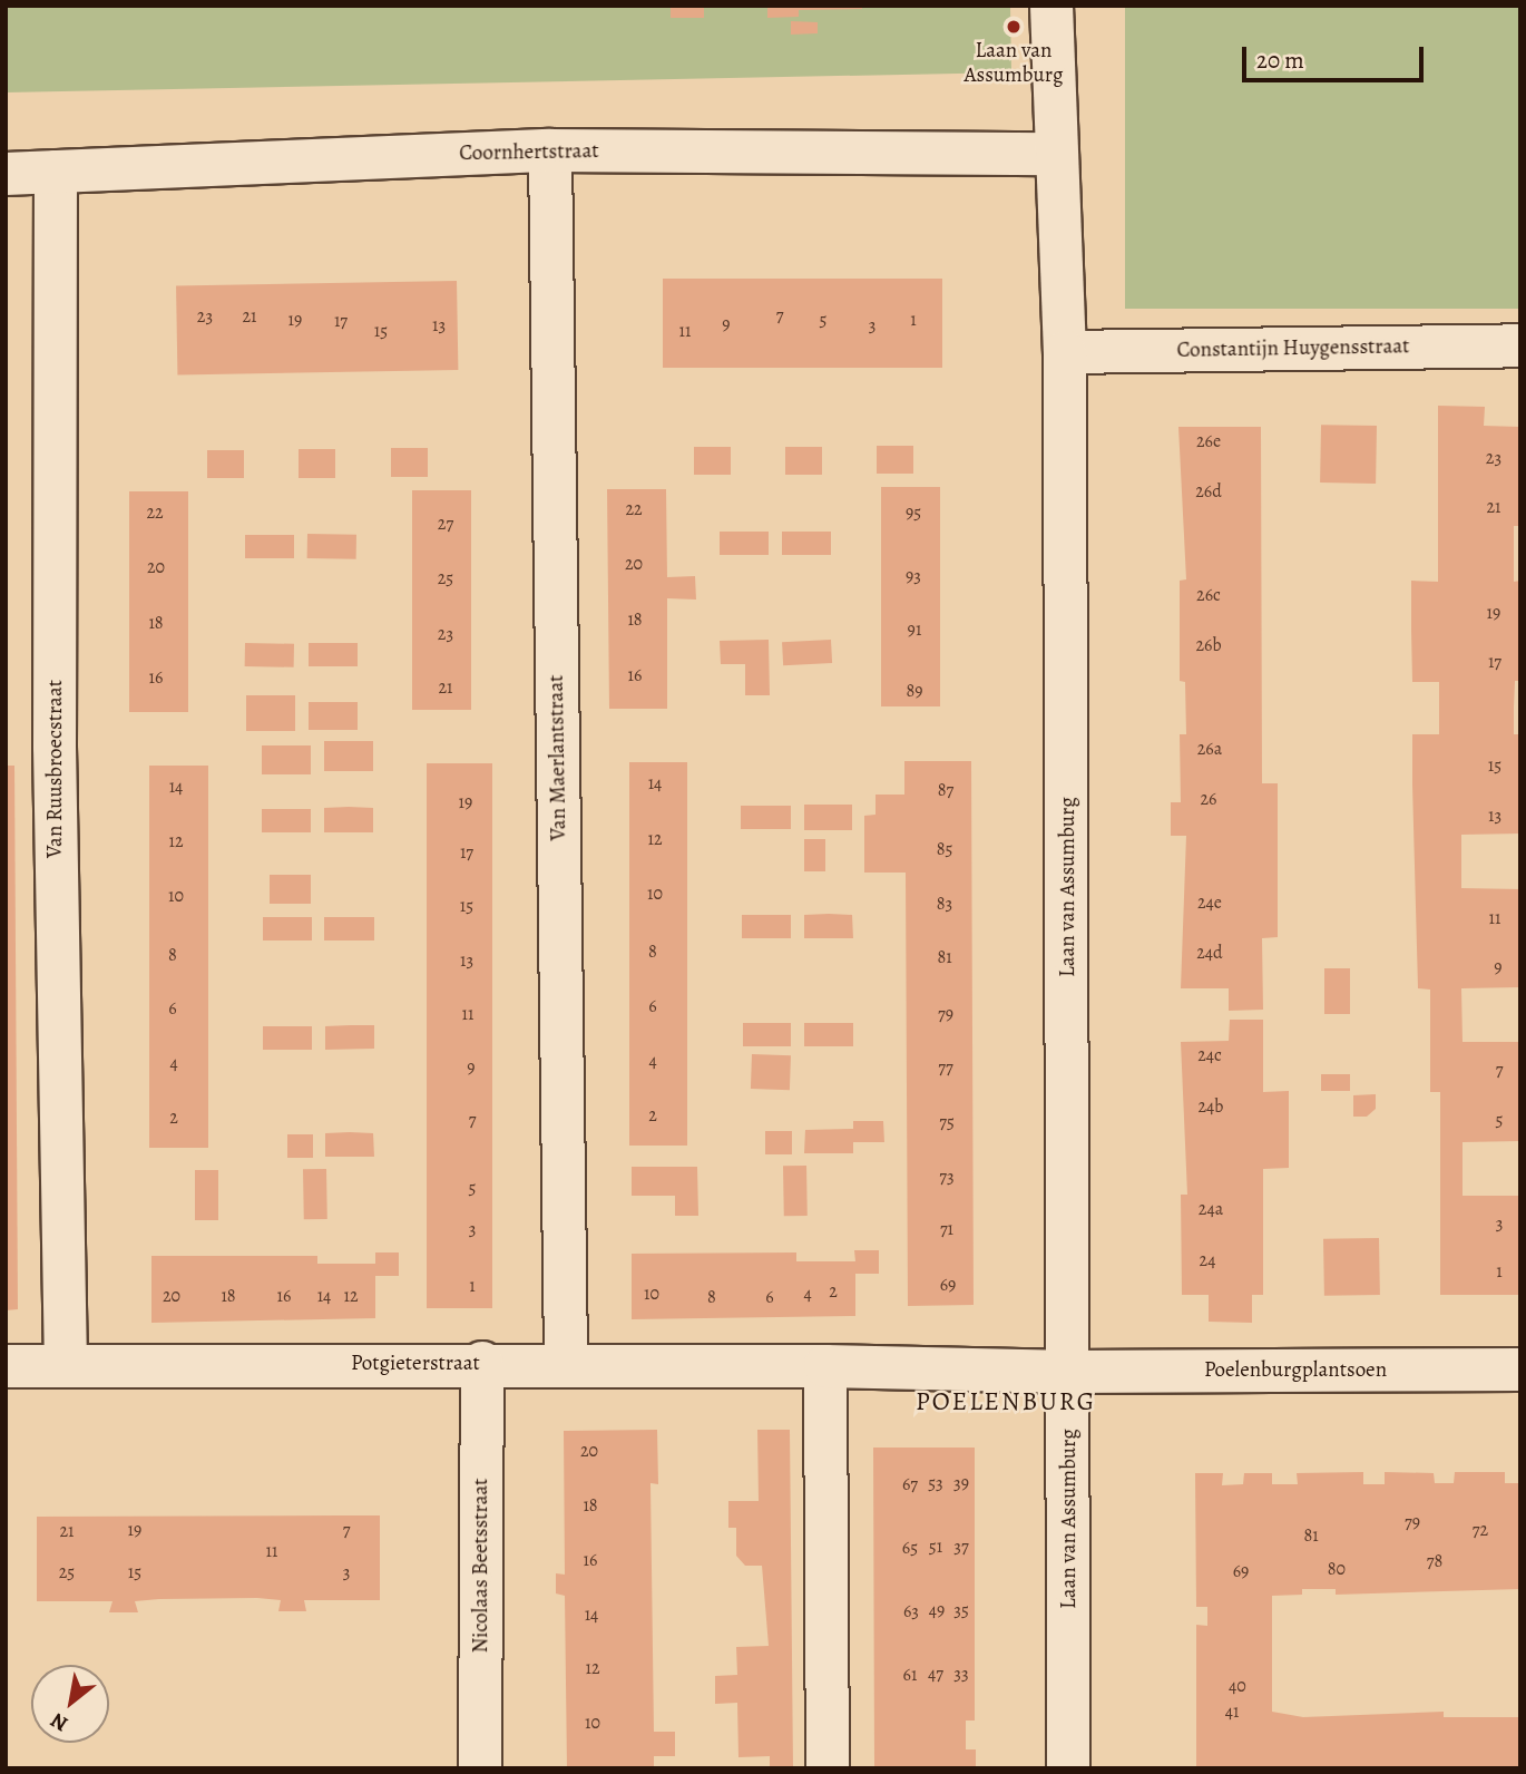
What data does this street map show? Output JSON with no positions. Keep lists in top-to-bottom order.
{
  "streets": {
    "street": [
      "Coornhertstraat",
      "Constantijn Huygensstraat",
      "Van Maerlantstraat",
      "Van Ruusbroecstraat",
      "Laan van Assumburg",
      "Potgieterstraat",
      "Poelenburgplantsoen",
      "Nicolaas Beetsstraat"
    ]
  },
  "crossings": [
    ["Coornhertstraat", "Van Maerlantstraat"],
    ["Coornhertstraat", "Van Ruusbroecstraat"],
    ["Coornhertstraat", "Laan van Assumburg"],
    ["Constantijn Huygensstraat", "Laan van Assumburg"],
    ["Van Maerlantstraat", "Potgieterstraat"],
    ["Van Ruusbroecstraat", "Potgieterstraat"],
    ["Laan van Assumburg", "Potgieterstraat"],
    ["Laan van Assumburg", "Poelenburgplantsoen"],
    ["Potgieterstraat", "Poelenburgplantsoen"],
    ["Potgieterstraat", "Nicolaas Beetsstraat"]
  ],
  "districts": ["POELENBURG"],
  "places": ["Laan van Assumburg"],
  "house_numbers": [
    "7",
    "23",
    "21",
    "19",
    "5",
    "1",
    "17",
    "9",
    "13",
    "3",
    "15",
    "11",
    "26e",
    "23",
    "26d",
    "21",
    "22",
    "22",
    "95",
    "27",
    "20",
    "20",
    "93",
    "25",
    "26c",
    "19",
    "18",
    "18",
    "91",
    "23",
    "26b",
    "17",
    "16",
    "16",
    "21",
    "89",
    "26a",
    "15",
    "14",
    "14",
    "87",
    "26",
    "19",
    "13",
    "12",
    "12",
    "85",
    "17",
    "10",
    "10",
    "24e",
    "83",
    "15",
    "11",
    "8",
    "24d",
    "8",
    "81",
    "13",
    "9",
    "6",
    "6",
    "11",
    "79",
    "24c",
    "4",
    "4",
    "9",
    "77",
    "7",
    "24b",
    "2",
    "2",
    "7",
    "5",
    "75",
    "73",
    "5",
    "24a",
    "3",
    "3",
    "71",
    "24",
    "1",
    "69",
    "1",
    "2",
    "10",
    "4",
    "20",
    "18",
    "16",
    "14",
    "12",
    "8",
    "6",
    "20",
    "53",
    "39",
    "67",
    "18",
    "79",
    "19",
    "7",
    "72",
    "21",
    "81",
    "51",
    "37",
    "65",
    "11",
    "16",
    "78",
    "80",
    "69",
    "25",
    "15",
    "3",
    "49",
    "35",
    "63",
    "14",
    "12",
    "47",
    "33",
    "61",
    "40",
    "41",
    "10"
  ],
  "scale_bar": "20 m",
  "north": "bottom left"
}
